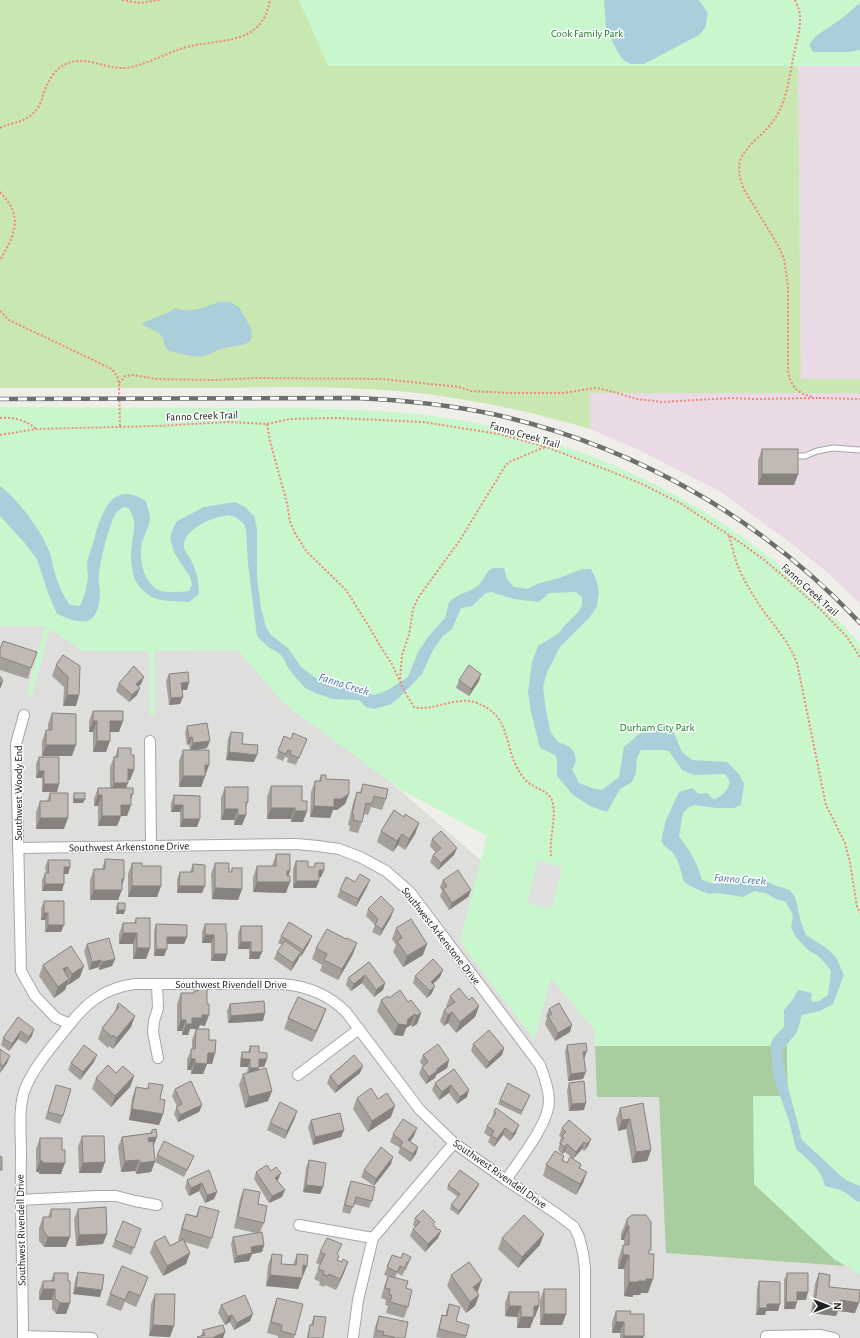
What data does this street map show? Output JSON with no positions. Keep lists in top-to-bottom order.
{
  "streets": {
    "street": ["Southwest Woody End", "Southwest Arkenstone Drive", "Southwest Rivendell Drive"],
    "path": ["Fanno Creek Trail"]
  },
  "crossings": [
    ["Southwest Woody End", "Southwest Arkenstone Drive"],
    ["Southwest Woody End", "Southwest Rivendell Drive"],
    ["Southwest Arkenstone Drive", "Southwest Rivendell Drive"]
  ],
  "water": ["Fanno Creek"],
  "parks": ["Cook Family Park", "Durham City Park"],
  "north": "right"
}
